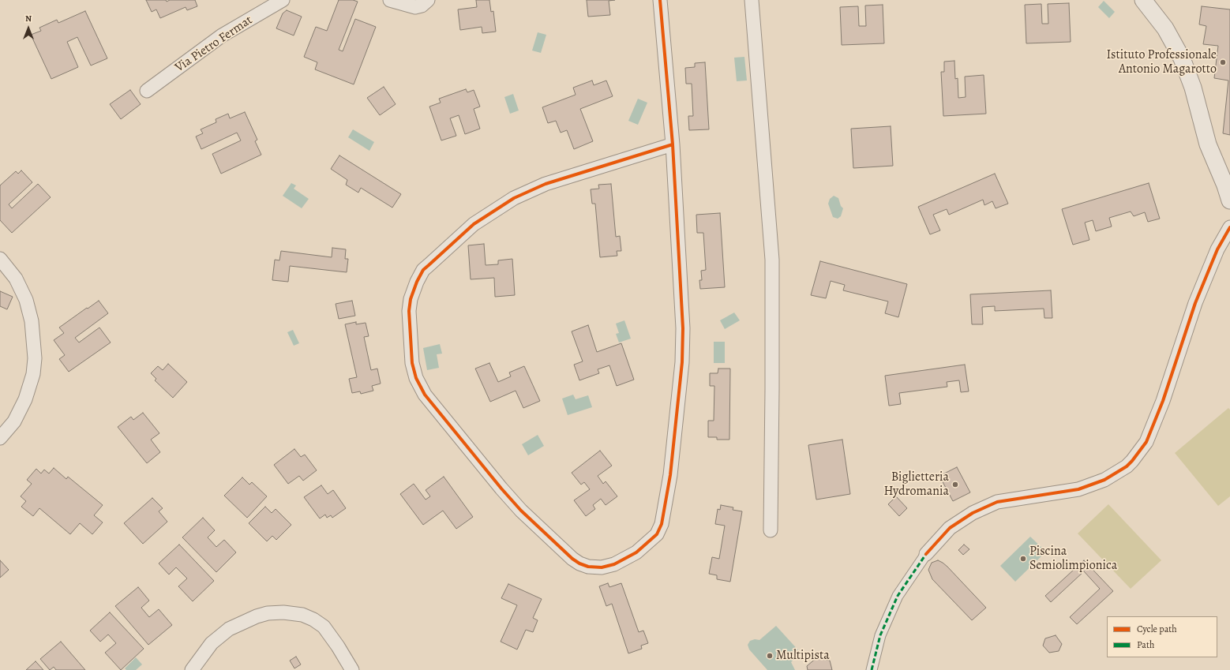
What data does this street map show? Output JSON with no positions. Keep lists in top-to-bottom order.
{
  "streets": {
    "street": ["Via Pietro Fermat"]
  },
  "places": [
    "Istituto Professionale Antonio Magarotto",
    "Biglietteria Hydromania",
    "Piscina Semiolimpionica",
    "Multipista"
  ],
  "legend": ["Cycle path", "Path"],
  "north": "top"
}
